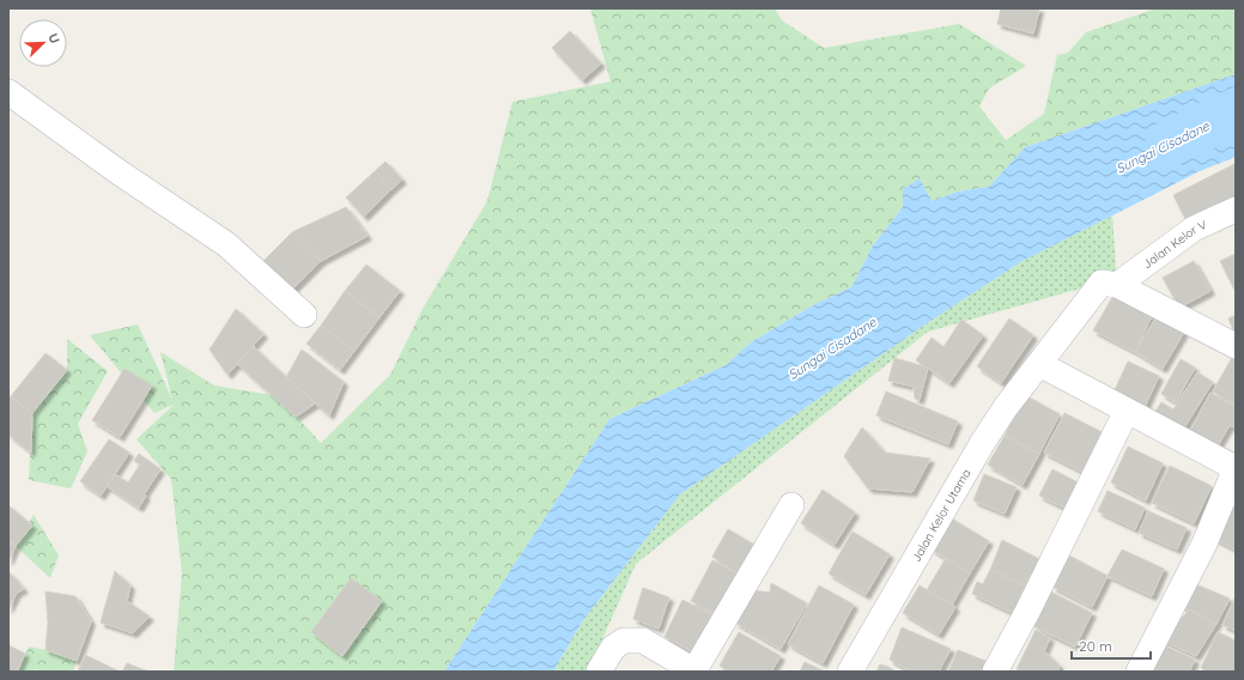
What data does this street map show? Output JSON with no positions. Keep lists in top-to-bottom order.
{
  "streets": {
    "street": ["Jalan Kelor V", "Jalan Kelor Utama"]
  },
  "crossings": [
    ["Jalan Kelor V", "Jalan Kelor Utama"]
  ],
  "water": ["Sungai Cisadane"],
  "scale_bar": "20 m",
  "north": "top right"
}
